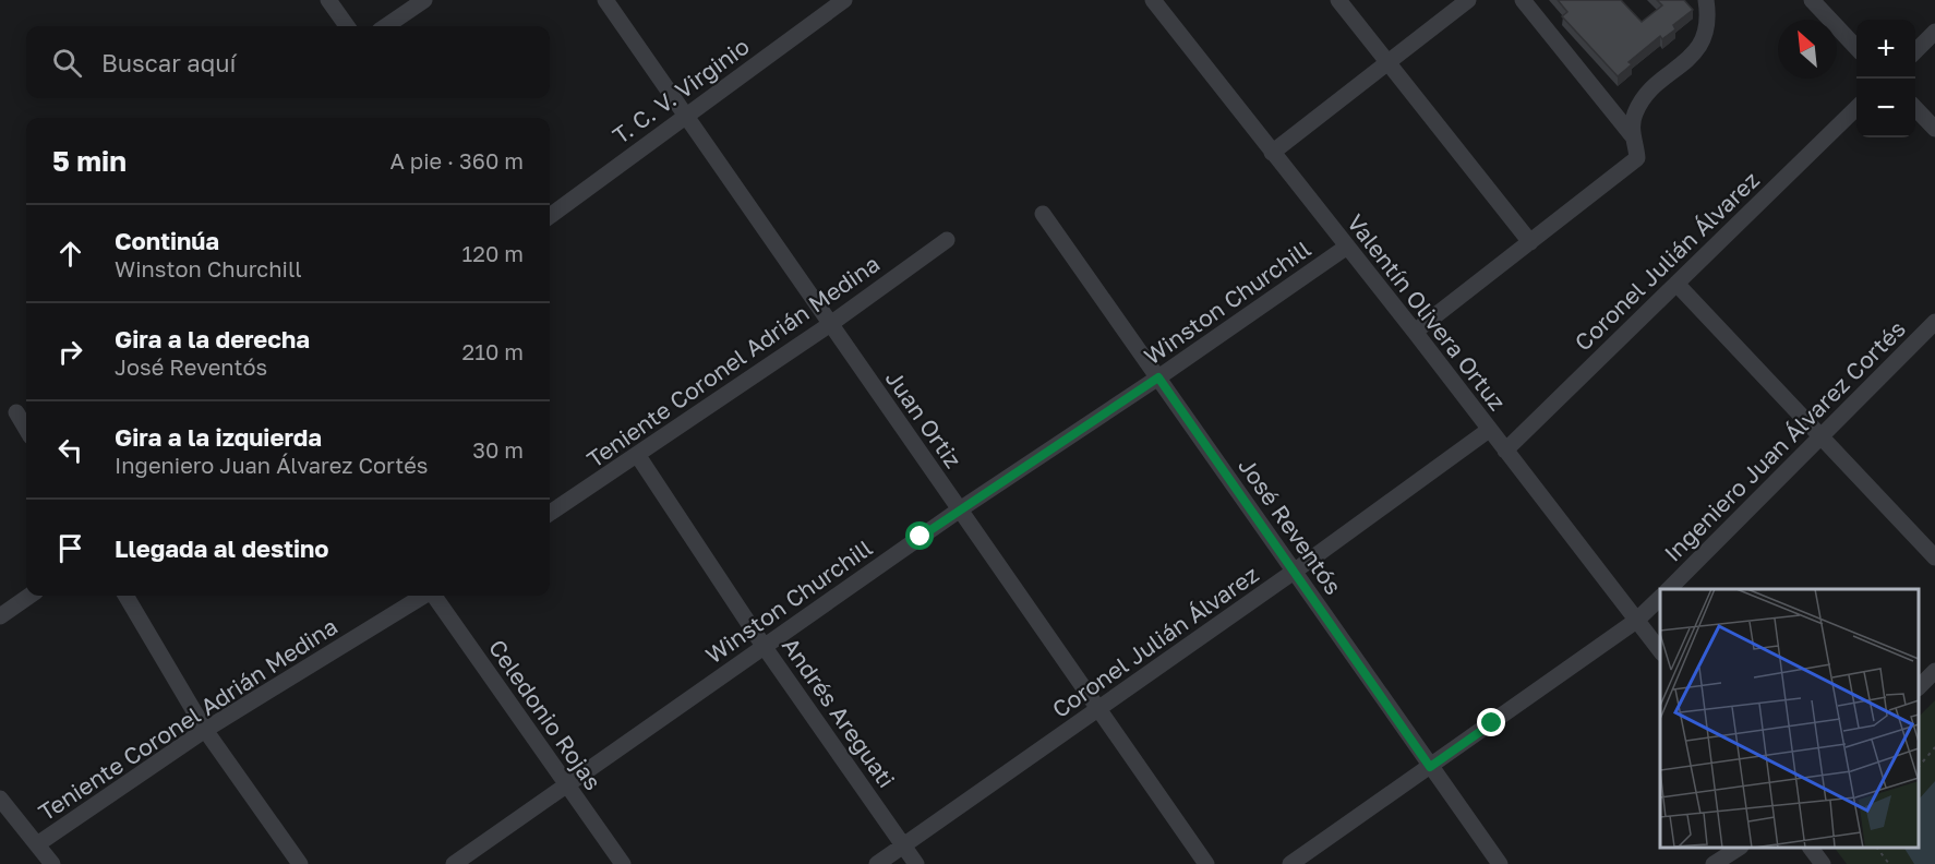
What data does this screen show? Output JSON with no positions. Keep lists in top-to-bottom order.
{
  "streets": {
    "street": [
      "T. C. V. Virginio",
      "Coronel Julián Álvarez",
      "Winston Churchill",
      "Valentín Olivera Ortuz",
      "Teniente Coronel Adrián Medina",
      "Juan Ortiz",
      "Ingeniero Juan Álvarez Cortés",
      "José Reventós",
      "Andrés Areguati",
      "Celedonio Rojas"
    ]
  },
  "crossings": [
    ["T. C. V. Virginio", "Juan Ortiz"],
    ["Coronel Julián Álvarez", "Valentín Olivera Ortuz"],
    ["Coronel Julián Álvarez", "Juan Ortiz"],
    ["Coronel Julián Álvarez", "José Reventós"],
    ["Coronel Julián Álvarez", "Andrés Areguati"],
    ["Winston Churchill", "Valentín Olivera Ortuz"],
    ["Winston Churchill", "Juan Ortiz"],
    ["Winston Churchill", "José Reventós"],
    ["Winston Churchill", "Andrés Areguati"],
    ["Winston Churchill", "Celedonio Rojas"],
    ["Valentín Olivera Ortuz", "Ingeniero Juan Álvarez Cortés"],
    ["Teniente Coronel Adrián Medina", "Juan Ortiz"],
    ["Teniente Coronel Adrián Medina", "Andrés Areguati"],
    ["Ingeniero Juan Álvarez Cortés", "José Reventós"]
  ],
  "north": "top left",
  "page": {
    "map_buttons": ["+", "−"],
    "search": "Buscar aquí",
    "heading": ["5 min", "A pie · 360 m"],
    "list": [
      ["Continúa", "Winston Churchill", "120 m"],
      ["Gira a la derecha", "José Reventós", "210 m"],
      ["Gira a la izquierda", "Ingeniero Juan Álvarez Cortés", "30 m"],
      "Llegada al destino"
    ]
  }
}
